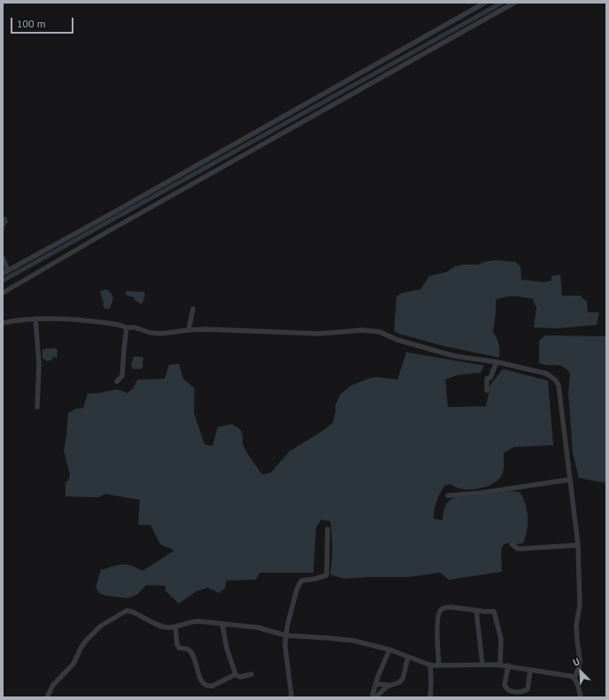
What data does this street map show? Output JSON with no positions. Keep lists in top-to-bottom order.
{
  "scale_bar": "100 m",
  "north": "top left"
}
